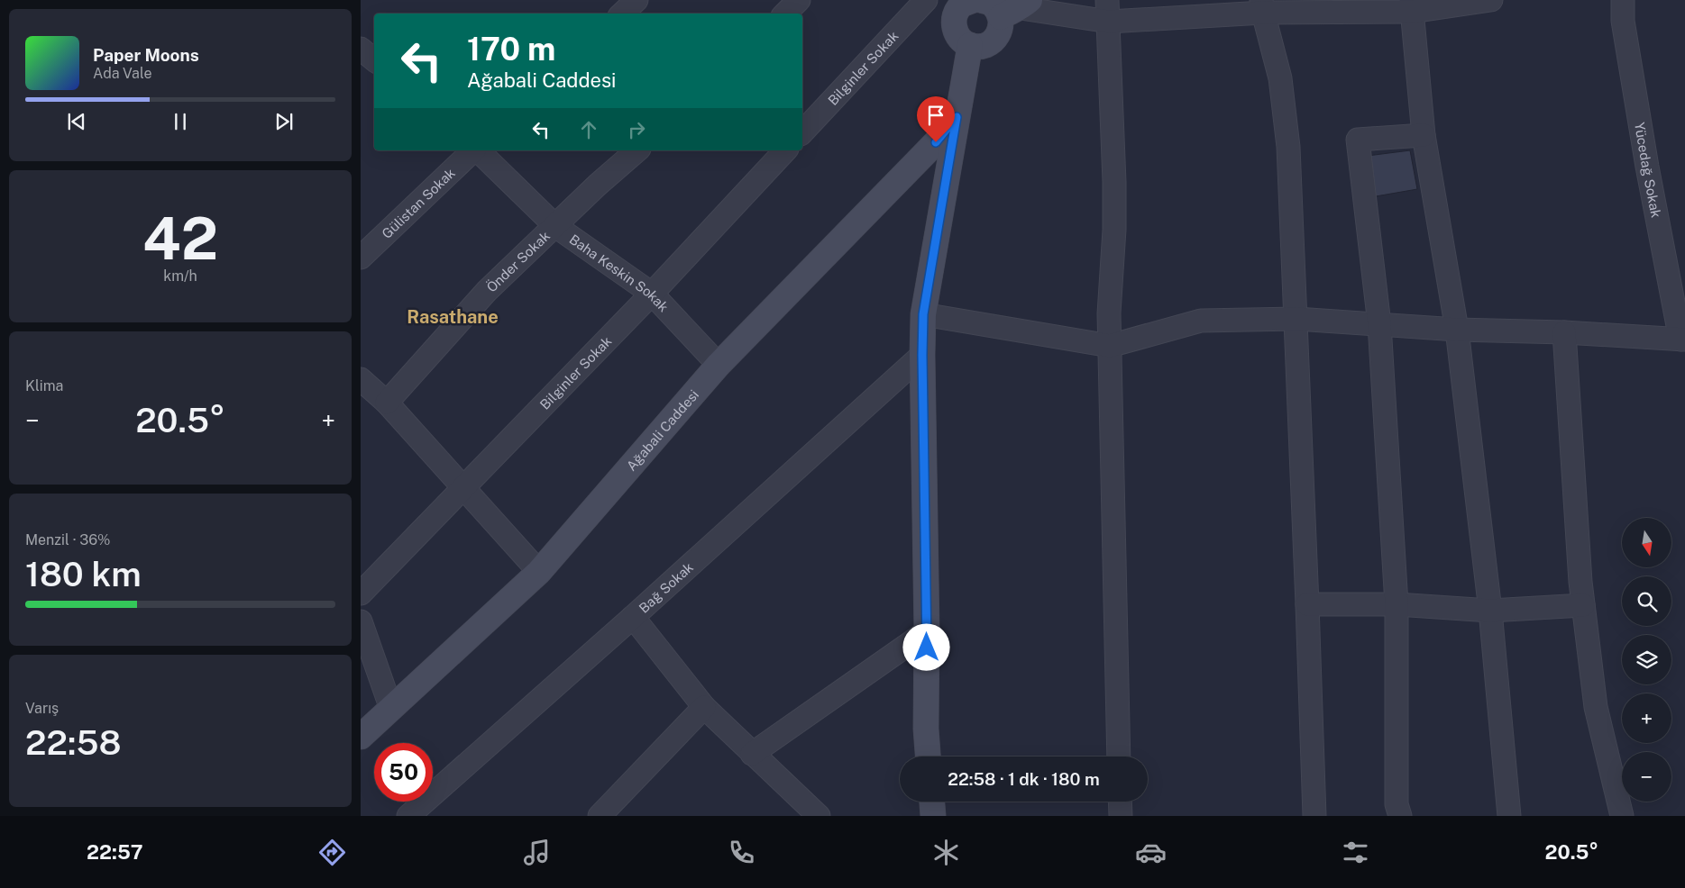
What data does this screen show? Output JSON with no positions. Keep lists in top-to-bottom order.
{
  "streets": {
    "main road": ["Ağabali Caddesi"],
    "street": [
      "Bilginler Sokak",
      "Yücedağ Sokak",
      "Gülistan Sokak",
      "Önder Sokak",
      "Baha Keskin Sokak",
      "Bağ Sokak"
    ]
  },
  "crossings": [
    ["Bilginler Sokak", "Baha Keskin Sokak"],
    ["Önder Sokak", "Baha Keskin Sokak"],
    ["Baha Keskin Sokak", "Ağabali Caddesi"]
  ],
  "districts": ["Rasathane"],
  "north": "bottom",
  "page": {
    "turn": ["170 m", "Ağabali Caddesi"],
    "song": ["Paper Moons", "Ada Vale"],
    "tile": [
      ["42", "km/h"],
      "Klima",
      ["Menzil · 36%", "180 km"],
      ["Varış", "22:58"]
    ],
    "heat": ["−", "20.5°", "+"],
    "map_buttons": ["+", "−"],
    "limit": "50",
    "trip": "22:58 · 1 dk · 180 m",
    "tabs": ["22:57", "20.5°"]
  }
}
